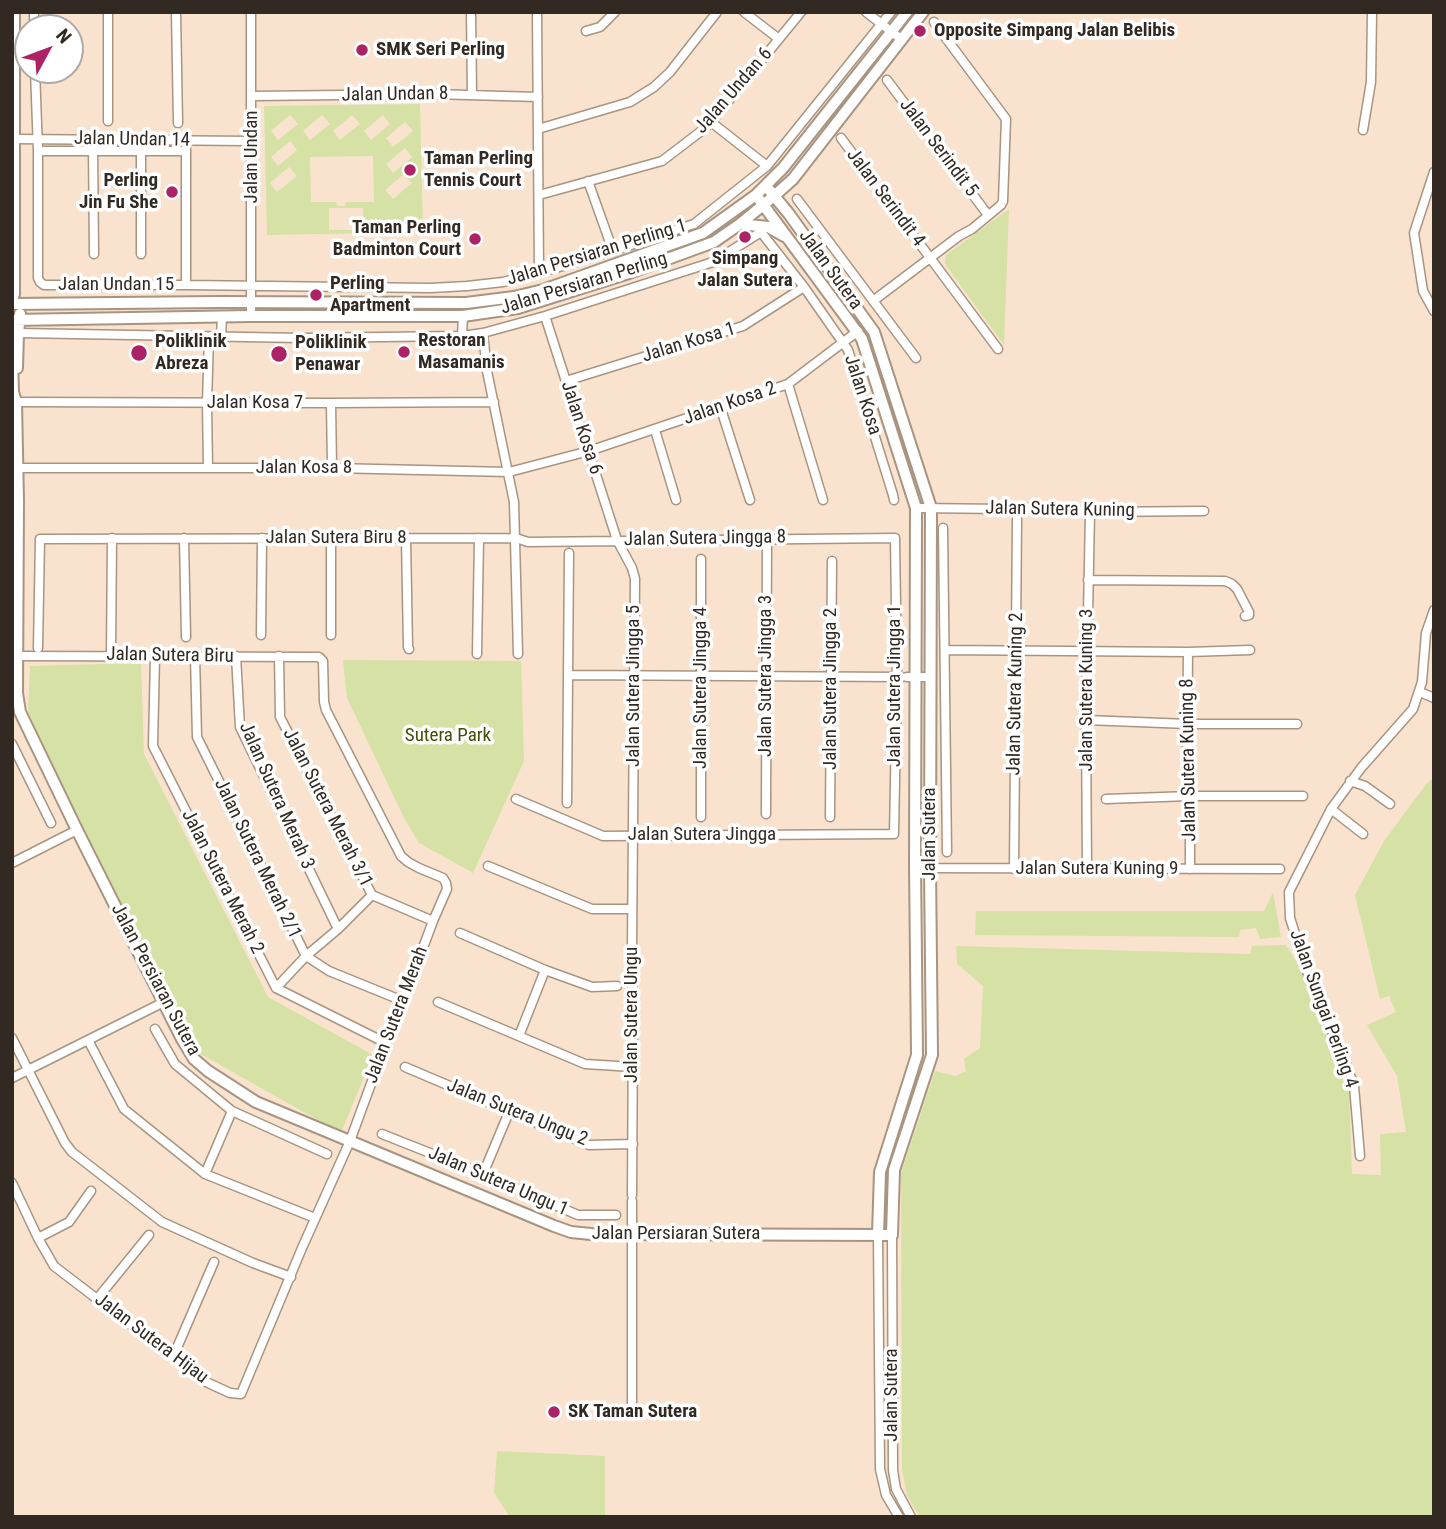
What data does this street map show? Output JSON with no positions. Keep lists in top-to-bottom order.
{
  "streets": {
    "street": [
      "Jalan Undan 6",
      "Jalan Undan 8",
      "Jalan Undan 14",
      "Jalan Serindit 5",
      "Jalan Undan",
      "Jalan Serindit 4",
      "Jalan Persiaran Perling 1",
      "Jalan Sutera",
      "Jalan Persiaran Perling",
      "Jalan Undan 15",
      "Jalan Kosa 1",
      "Jalan Kosa",
      "Jalan Kosa 7",
      "Jalan Kosa 2",
      "Jalan Kosa 6",
      "Jalan Kosa 8",
      "Jalan Sutera Kuning",
      "Jalan Sutera Biru 8",
      "Jalan Sutera Jingga 8",
      "Jalan Sutera Biru",
      "Jalan Sutera Jingga 3",
      "Jalan Sutera Jingga 5",
      "Jalan Sutera Jingga 1",
      "Jalan Sutera Jingga 4",
      "Jalan Sutera Jingga 2",
      "Jalan Sutera Kuning 3",
      "Jalan Sutera Kuning 2",
      "Jalan Sutera Kuning 8",
      "Jalan Sutera Merah 3",
      "Jalan Sutera Merah 3/1",
      "Jalan Sutera Jingga",
      "Jalan Sutera Merah 2/1",
      "Jalan Sutera Kuning 9",
      "Jalan Sutera Merah 2",
      "Jalan Persiaran Sutera",
      "Jalan Sungai Perling 4",
      "Jalan Sutera Merah",
      "Jalan Sutera Ungu",
      "Jalan Sutera Ungu 2",
      "Jalan Sutera Ungu 1",
      "Jalan Sutera Hijau"
    ]
  },
  "crossings": [
    ["Jalan Undan 8", "Jalan Undan"],
    ["Jalan Undan 14", "Jalan Undan"],
    ["Jalan Undan 14", "Jalan Undan 15"],
    ["Jalan Undan 14", "Jalan Persiaran Sutera"],
    ["Jalan Undan", "Jalan Persiaran Perling 1"],
    ["Jalan Undan", "Jalan Persiaran Perling"],
    ["Jalan Undan", "Jalan Undan 15"],
    ["Jalan Persiaran Perling 1", "Jalan Persiaran Perling"],
    ["Jalan Persiaran Perling 1", "Jalan Undan 15"],
    ["Jalan Sutera", "Jalan Persiaran Perling"],
    ["Jalan Sutera", "Jalan Kosa 2"],
    ["Jalan Sutera", "Jalan Sutera Kuning"],
    ["Jalan Sutera", "Jalan Sutera Jingga 1"],
    ["Jalan Sutera", "Jalan Sutera Kuning 9"],
    ["Jalan Sutera", "Jalan Persiaran Sutera"],
    ["Jalan Persiaran Perling", "Jalan Persiaran Sutera"],
    ["Jalan Kosa 1", "Jalan Kosa"],
    ["Jalan Kosa 1", "Jalan Kosa 6"],
    ["Jalan Kosa", "Jalan Kosa 2"],
    ["Jalan Kosa", "Jalan Kosa 6"],
    ["Jalan Kosa 7", "Jalan Persiaran Sutera"],
    ["Jalan Kosa 2", "Jalan Kosa 6"],
    ["Jalan Kosa 2", "Jalan Kosa 8"],
    ["Jalan Kosa 6", "Jalan Kosa 8"],
    ["Jalan Kosa 6", "Jalan Sutera Jingga 8"],
    ["Jalan Kosa 6", "Jalan Sutera Jingga 5"],
    ["Jalan Kosa 8", "Jalan Persiaran Sutera"],
    ["Jalan Sutera Kuning", "Jalan Sutera Kuning 3"],
    ["Jalan Sutera Biru 8", "Jalan Sutera Jingga 8"],
    ["Jalan Sutera Jingga 8", "Jalan Sutera Jingga 3"],
    ["Jalan Sutera Jingga 8", "Jalan Sutera Jingga 5"],
    ["Jalan Sutera Jingga 8", "Jalan Sutera Jingga 1"],
    ["Jalan Sutera Biru", "Jalan Sutera Merah 3"],
    ["Jalan Sutera Biru", "Jalan Sutera Merah 3/1"],
    ["Jalan Sutera Biru", "Jalan Sutera Merah 2/1"],
    ["Jalan Sutera Biru", "Jalan Sutera Merah 2"],
    ["Jalan Sutera Biru", "Jalan Persiaran Sutera"],
    ["Jalan Sutera Biru", "Jalan Sutera Merah"],
    ["Jalan Sutera Jingga 5", "Jalan Sutera Jingga"],
    ["Jalan Sutera Jingga 5", "Jalan Sutera Ungu"],
    ["Jalan Sutera Jingga 1", "Jalan Sutera Jingga"],
    ["Jalan Sutera Kuning 3", "Jalan Sutera Kuning 9"],
    ["Jalan Sutera Kuning 2", "Jalan Sutera Kuning 9"],
    ["Jalan Sutera Kuning 8", "Jalan Sutera Kuning 9"],
    ["Jalan Sutera Merah 3/1", "Jalan Sutera Merah"],
    ["Jalan Sutera Jingga", "Jalan Sutera Ungu"],
    ["Jalan Sutera Merah 2/1", "Jalan Sutera Merah"],
    ["Jalan Persiaran Sutera", "Jalan Sutera Merah"],
    ["Jalan Persiaran Sutera", "Jalan Sutera Ungu"],
    ["Jalan Persiaran Sutera", "Jalan Sutera Hijau"],
    ["Jalan Sutera Merah", "Jalan Sutera Hijau"],
    ["Jalan Sutera Ungu", "Jalan Sutera Ungu 2"]
  ],
  "parks": ["Sutera Park"],
  "places": [
    "Opposite Simpang Jalan Belibis",
    "SMK Seri Perling",
    "Taman Perling Tennis Court",
    "Perling Jin Fu She",
    "Simpang Jalan Sutera",
    "Taman Perling Badminton Court",
    "Perling Apartment",
    "Restoran Masamanis",
    "Poliklinik Abreza",
    "Poliklinik Penawar",
    "SK Taman Sutera"
  ],
  "north": "top right"
}
